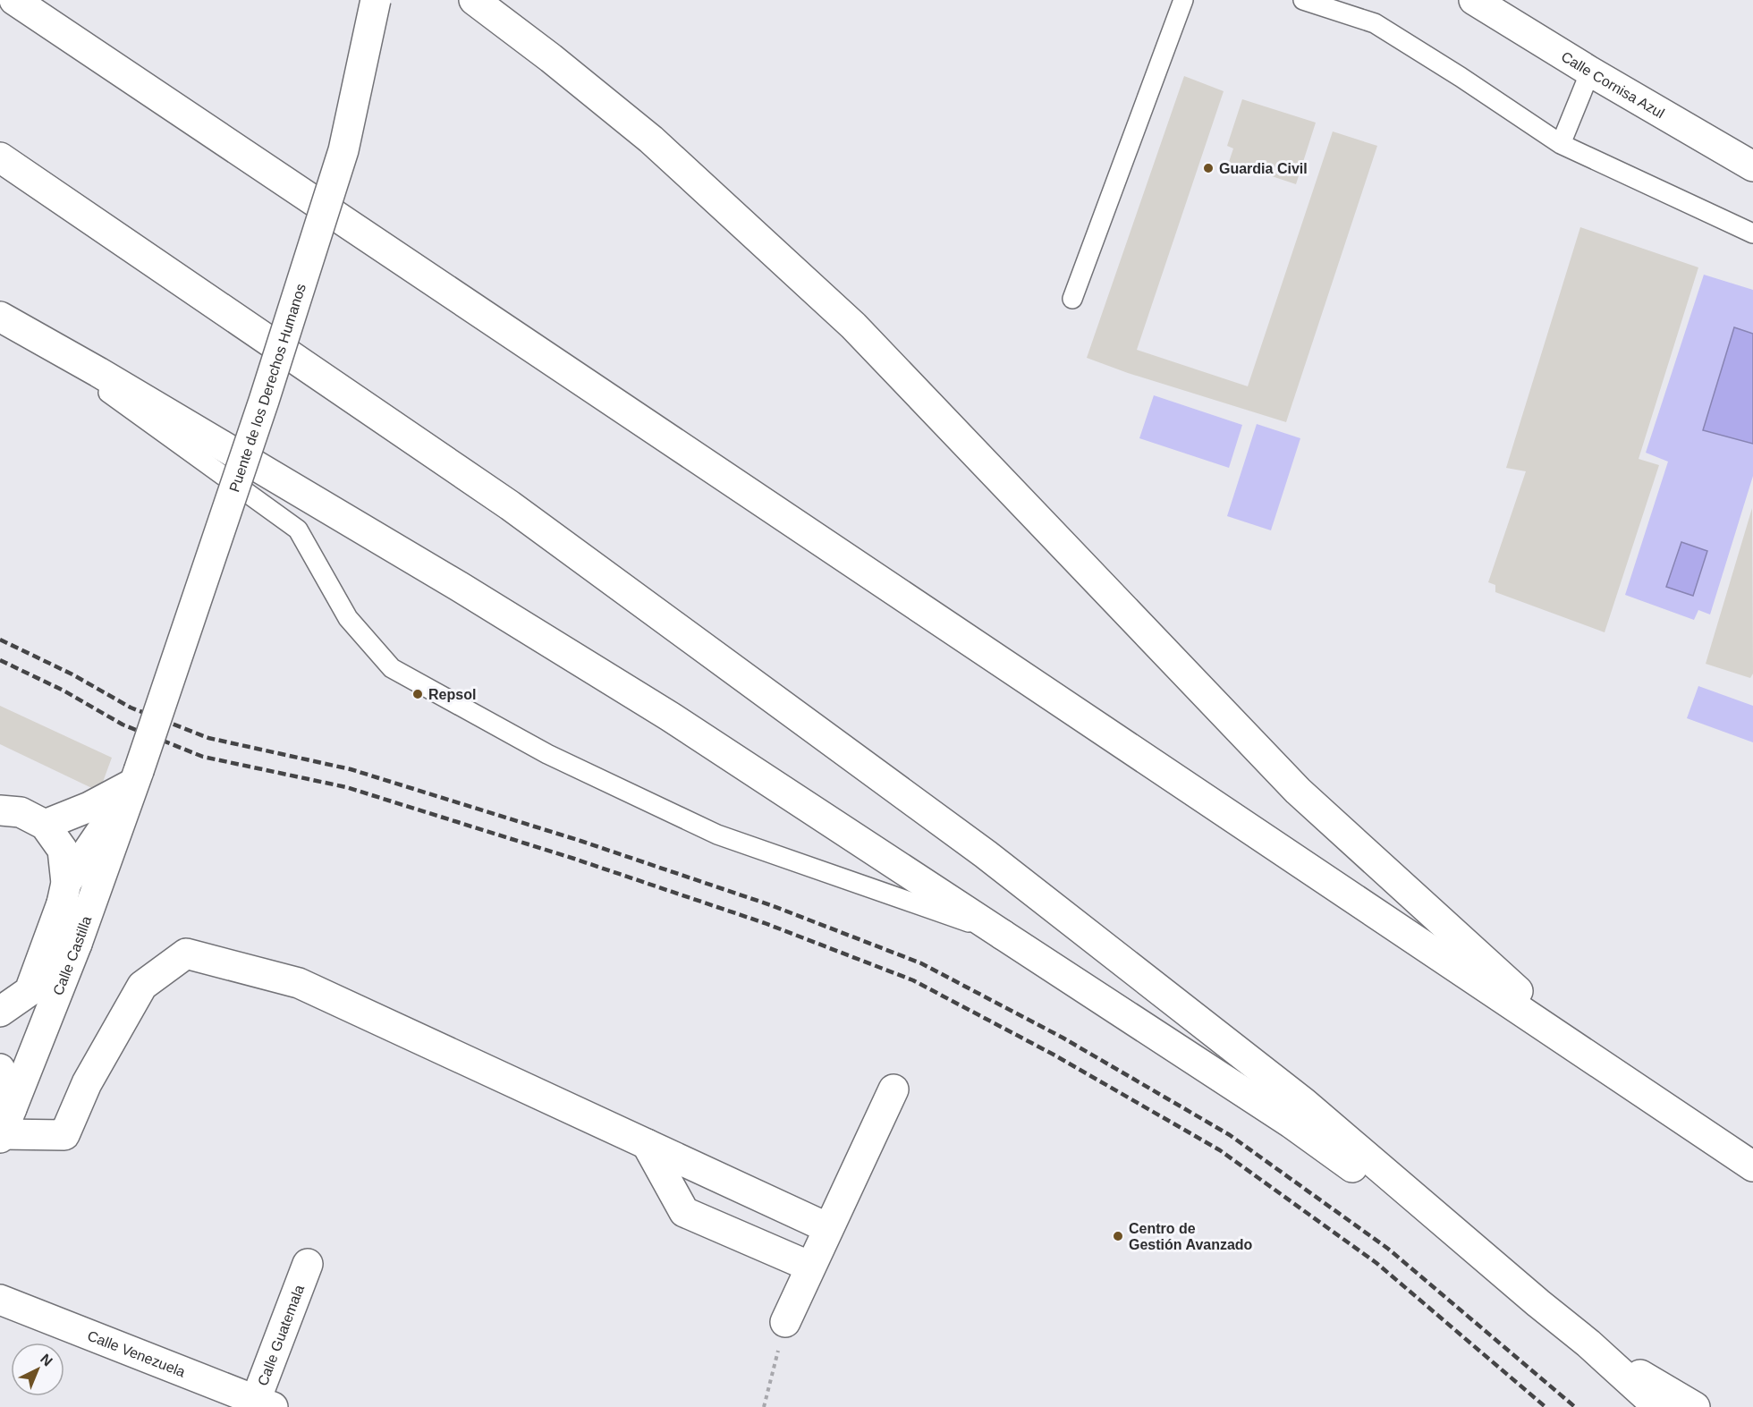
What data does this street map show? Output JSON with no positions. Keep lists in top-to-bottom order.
{
  "streets": {
    "main road": [
      "Calle Cornisa Azul",
      "Puente de los Derechos Humanos",
      "Calle Castilla",
      "Calle Guatemala",
      "Calle Venezuela"
    ]
  },
  "crossings": [
    ["Puente de los Derechos Humanos", "Calle Castilla"],
    ["Calle Guatemala", "Calle Venezuela"]
  ],
  "places": ["Guardia Civil", "Repsol", "Centro de Gestión Avanzado"],
  "north": "top right"
}
